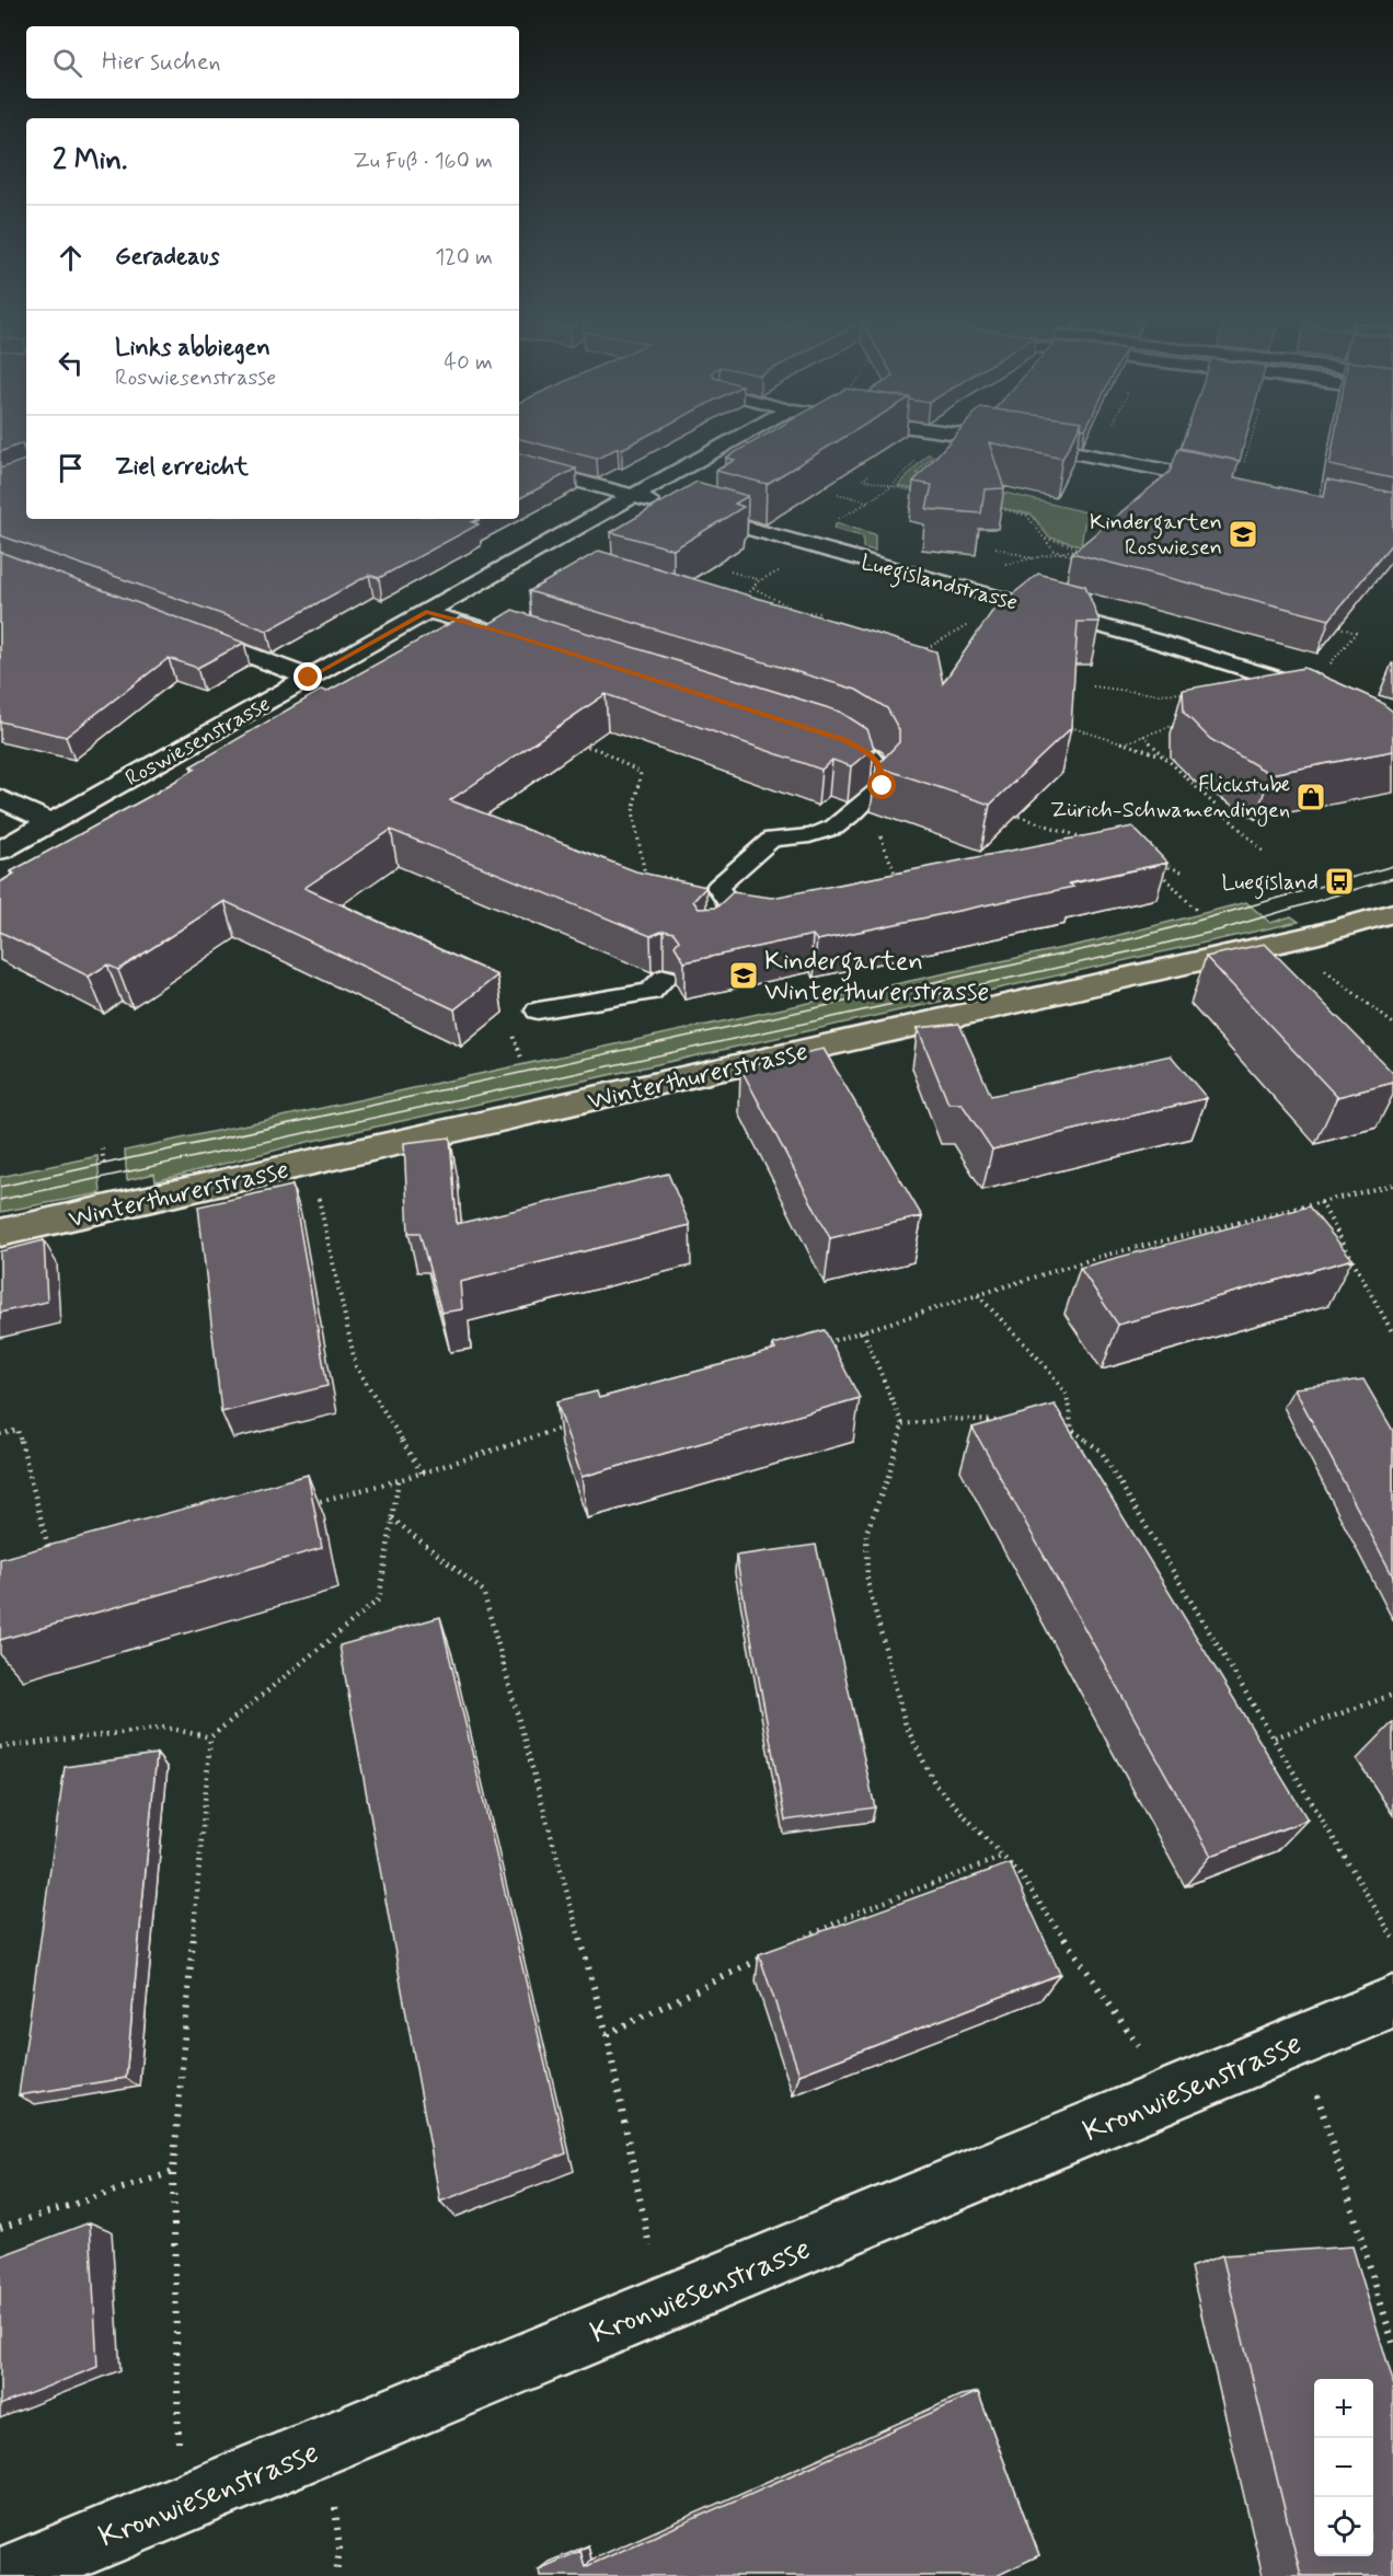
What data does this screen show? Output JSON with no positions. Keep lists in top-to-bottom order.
{
  "streets": {
    "main road": ["Winterthurerstrasse"],
    "street": ["Luegislandstrasse", "Roswiesenstrasse", "Kronwiesenstrasse"]
  },
  "crossings": [
    ["Luegislandstrasse", "Roswiesenstrasse"]
  ],
  "places": {
    "school or university": ["Kindergarten Roswiesen", "Kindergarten Winterthurerstrasse"],
    "shop": ["Flickstube Zürich-Schwamendingen"],
    "bus stop": ["Luegisland"]
  },
  "page": {
    "search": "Hier suchen",
    "heading": ["2 Min.", "Zu Fuß · 160 m"],
    "list": [
      ["Geradeaus", "120 m"],
      ["Links abbiegen", "Roswiesenstrasse", "40 m"],
      "Ziel erreicht"
    ],
    "map_buttons": ["+", "−"]
  }
}
